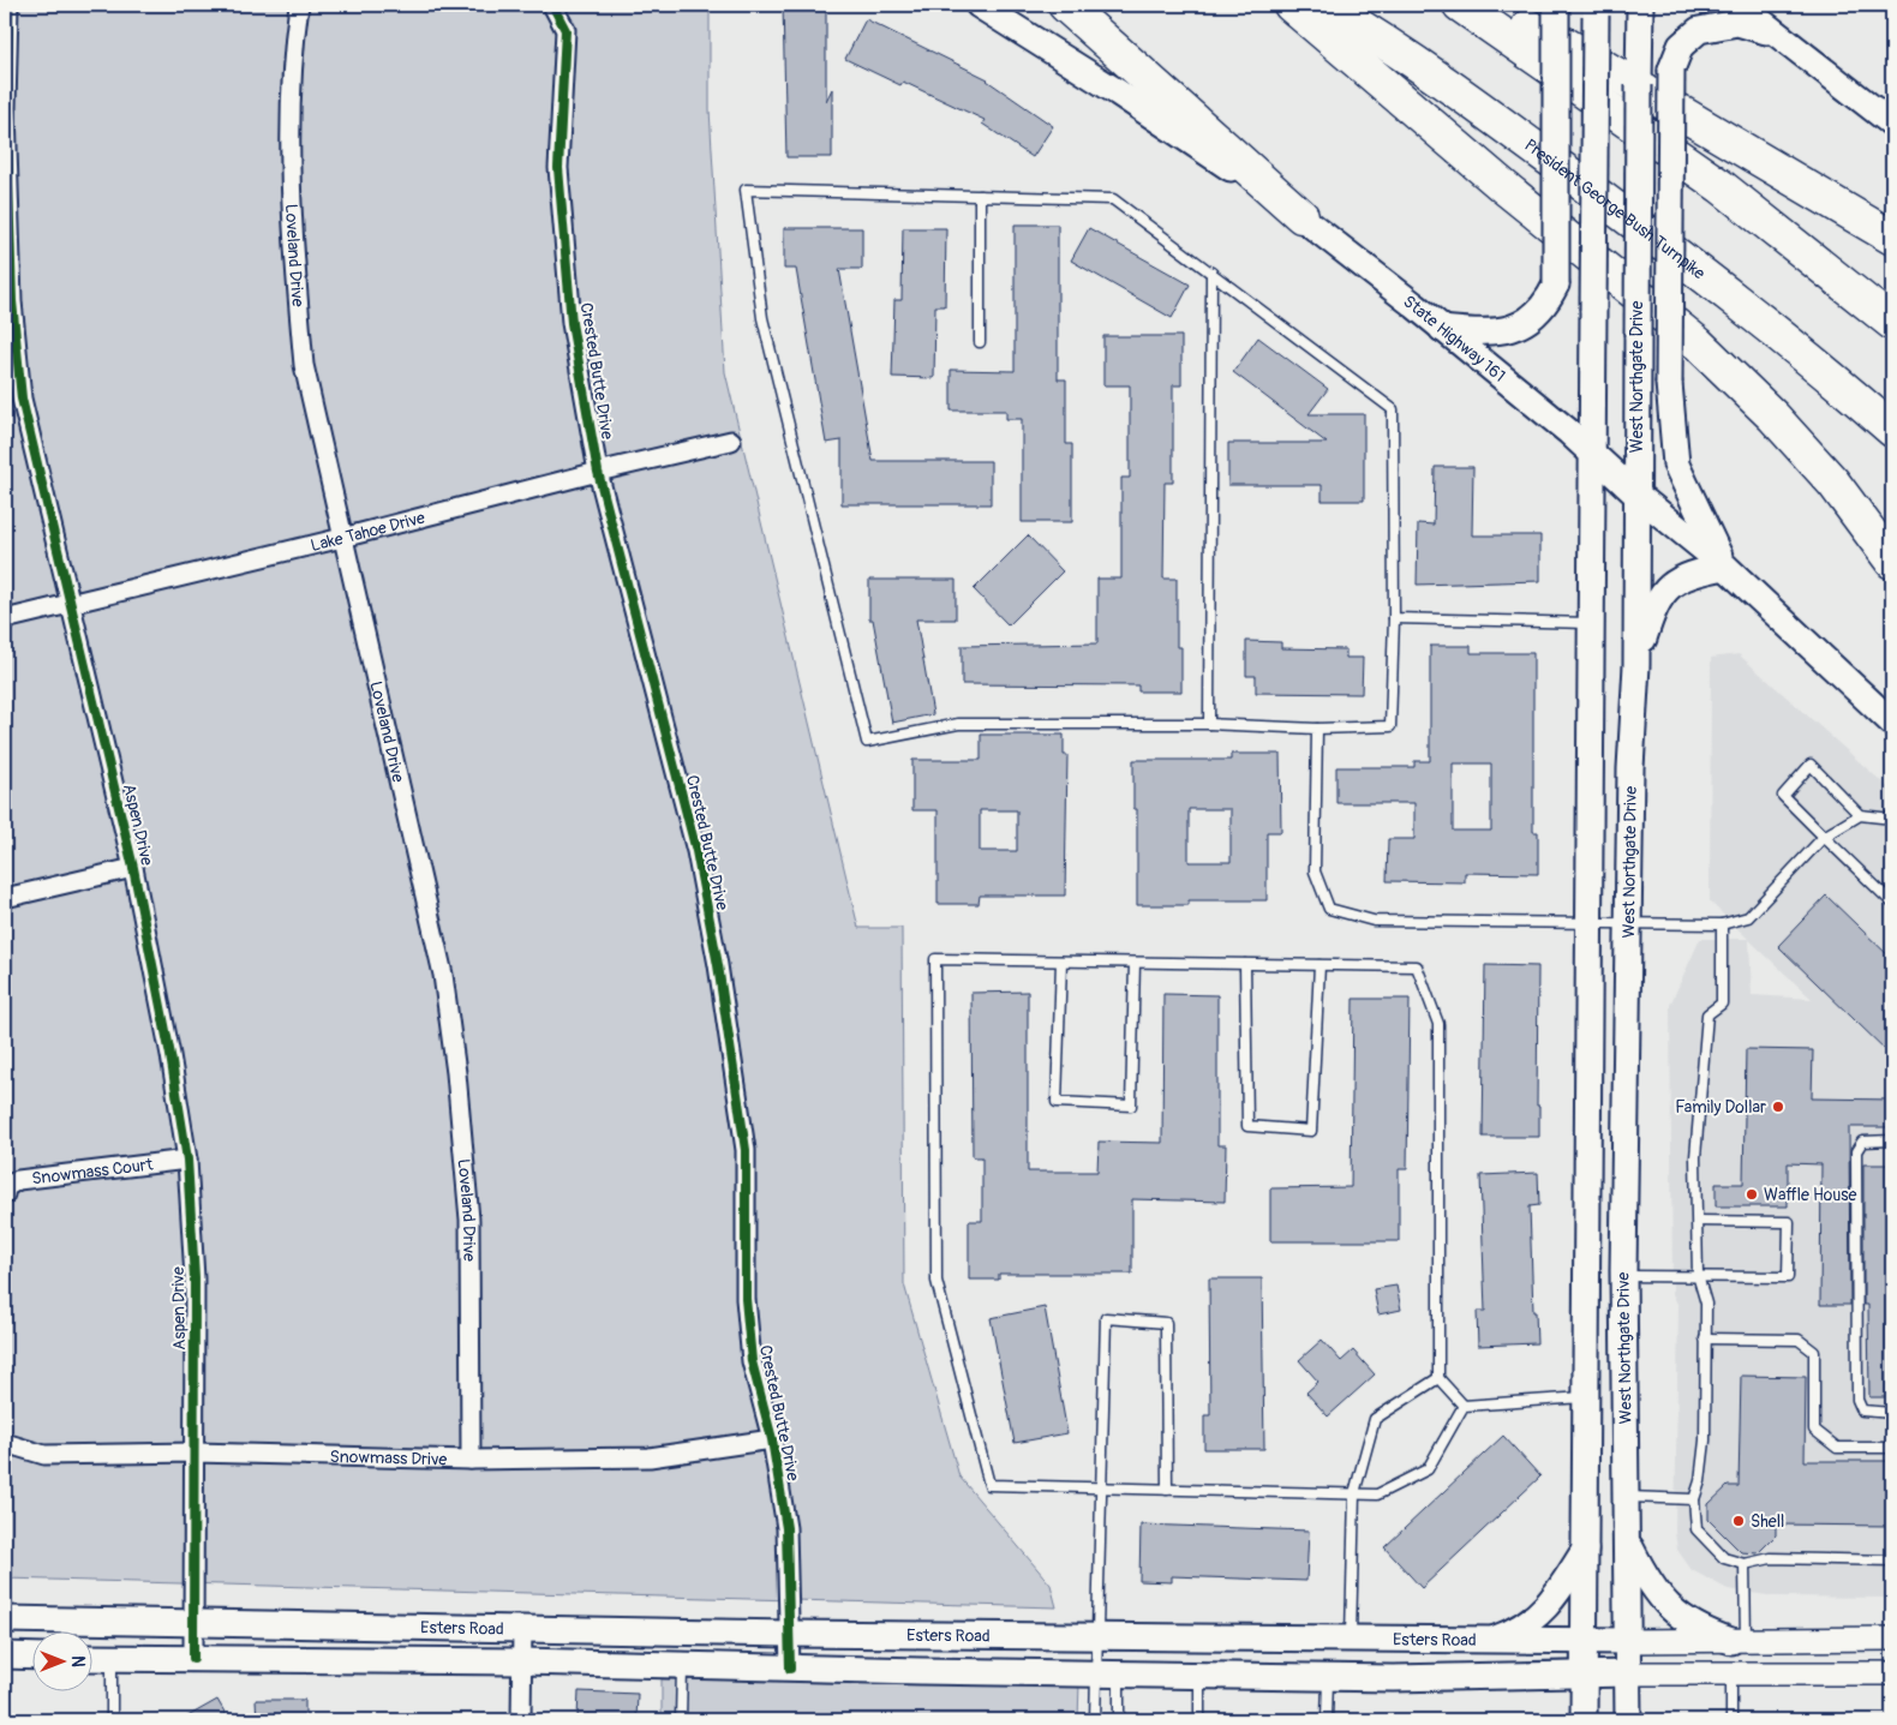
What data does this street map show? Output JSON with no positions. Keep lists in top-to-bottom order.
{
  "streets": {
    "highway": ["President George Bush Turnpike"],
    "main road": ["State Highway 161", "West Northgate Drive", "Esters Road"],
    "street": [
      "Loveland Drive",
      "Crested Butte Drive",
      "Lake Tahoe Drive",
      "Aspen Drive",
      "Snowmass Court",
      "Snowmass Drive"
    ]
  },
  "crossings": [
    ["Loveland Drive", "Lake Tahoe Drive"],
    ["Loveland Drive", "Snowmass Drive"],
    ["State Highway 161", "West Northgate Drive"],
    ["Crested Butte Drive", "Lake Tahoe Drive"],
    ["Crested Butte Drive", "Snowmass Drive"],
    ["Crested Butte Drive", "Esters Road"],
    ["West Northgate Drive", "Esters Road"],
    ["Lake Tahoe Drive", "Aspen Drive"],
    ["Aspen Drive", "Snowmass Court"],
    ["Aspen Drive", "Snowmass Drive"],
    ["Aspen Drive", "Esters Road"]
  ],
  "places": ["Family Dollar", "Waffle House", "Shell"],
  "north": "right"
}
